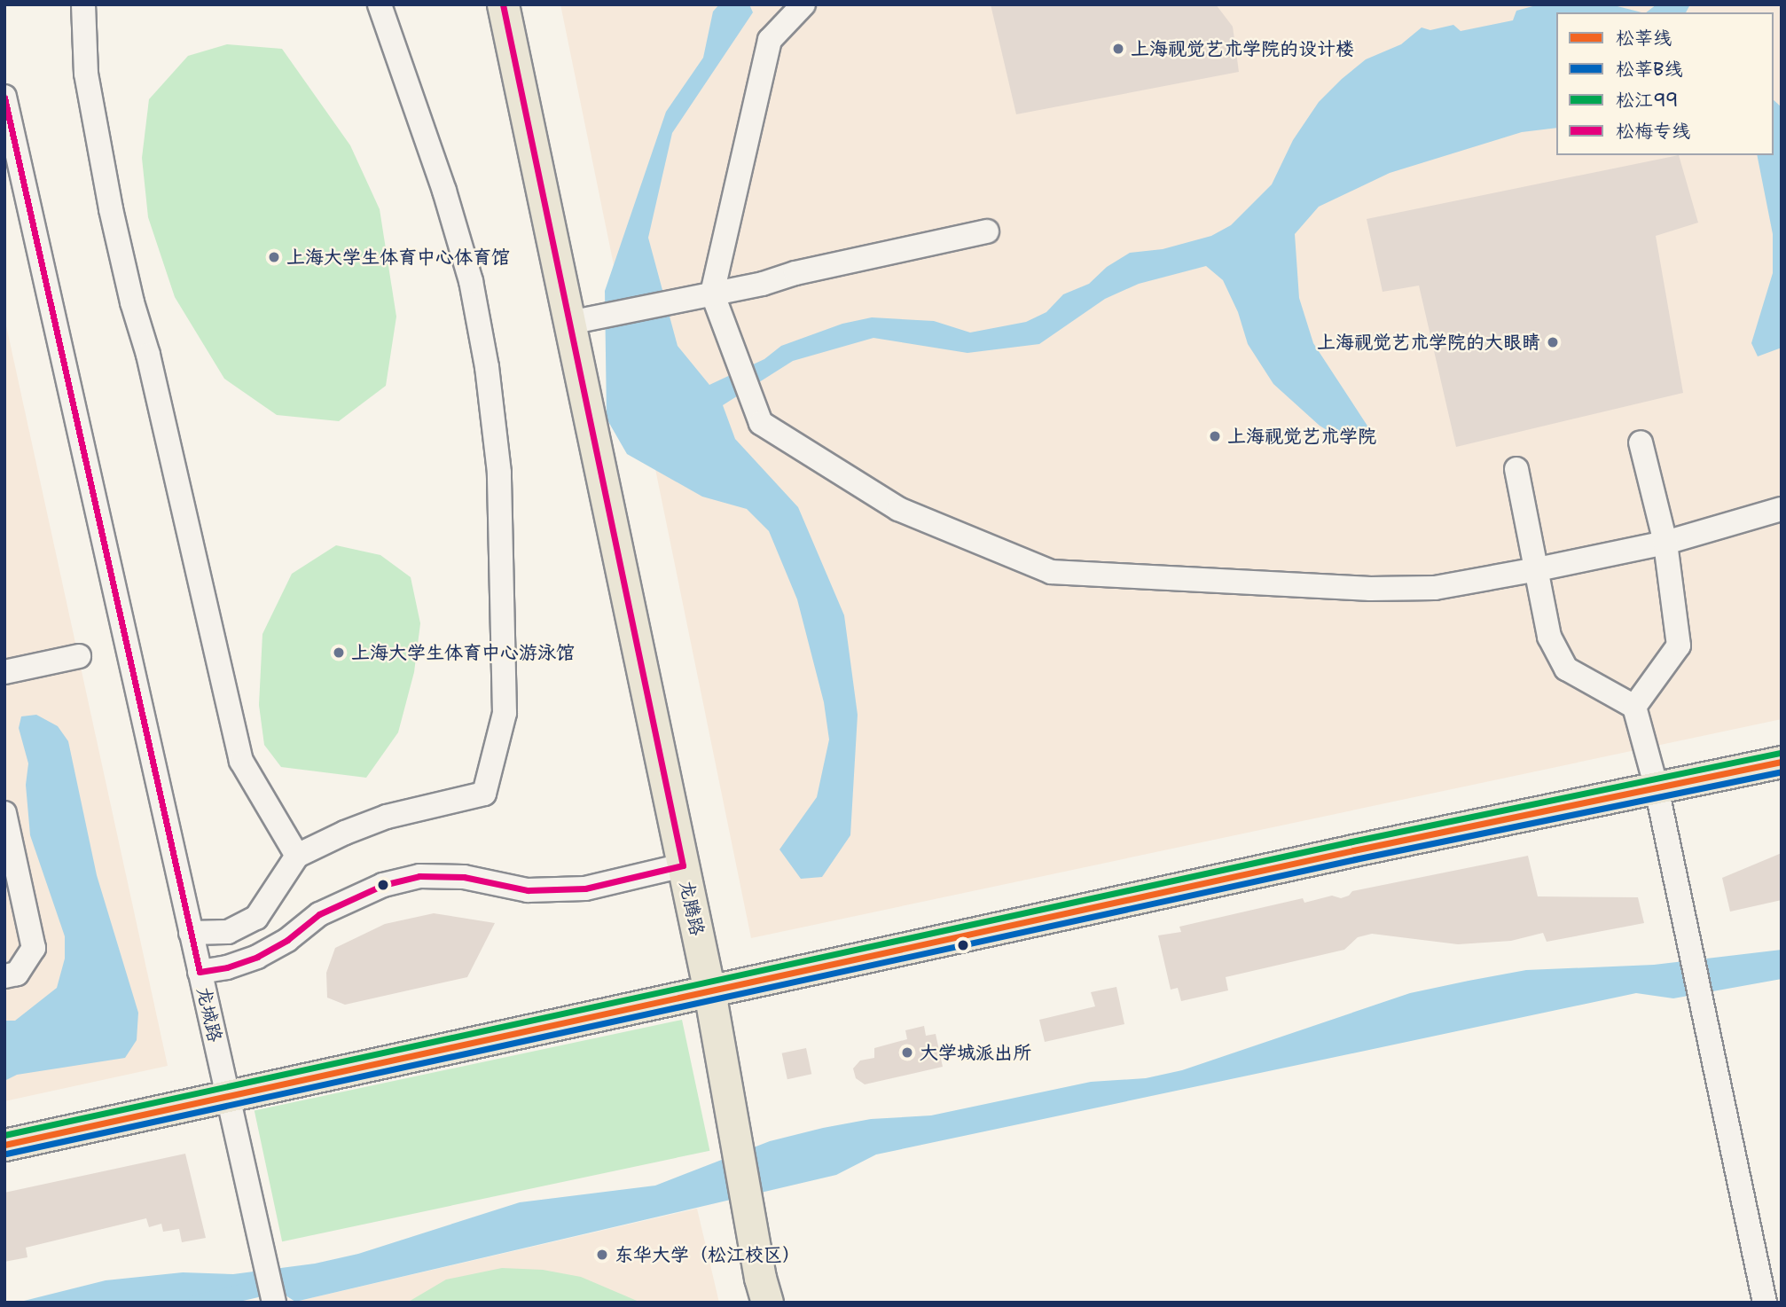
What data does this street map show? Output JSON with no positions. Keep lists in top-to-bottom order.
{
  "streets": {
    "main road": ["龙腾路"],
    "street": ["龙城路"]
  },
  "places": [
    "上海视觉艺术学院的设计楼",
    "上海大学生体育中心体育馆",
    "上海视觉艺术学院的大眼睛",
    "上海视觉艺术学院",
    "上海大学生体育中心游泳馆",
    "大学城派出所",
    "东华大学（松江校区）"
  ],
  "lines": [
    "transit line 松梅专线",
    "transit line 松江99",
    "transit line 松莘线",
    "transit line 松莘B线"
  ],
  "legend": [
    "松莘线",
    "松莘B线",
    "松江99",
    "松梅专线"
  ]
}
